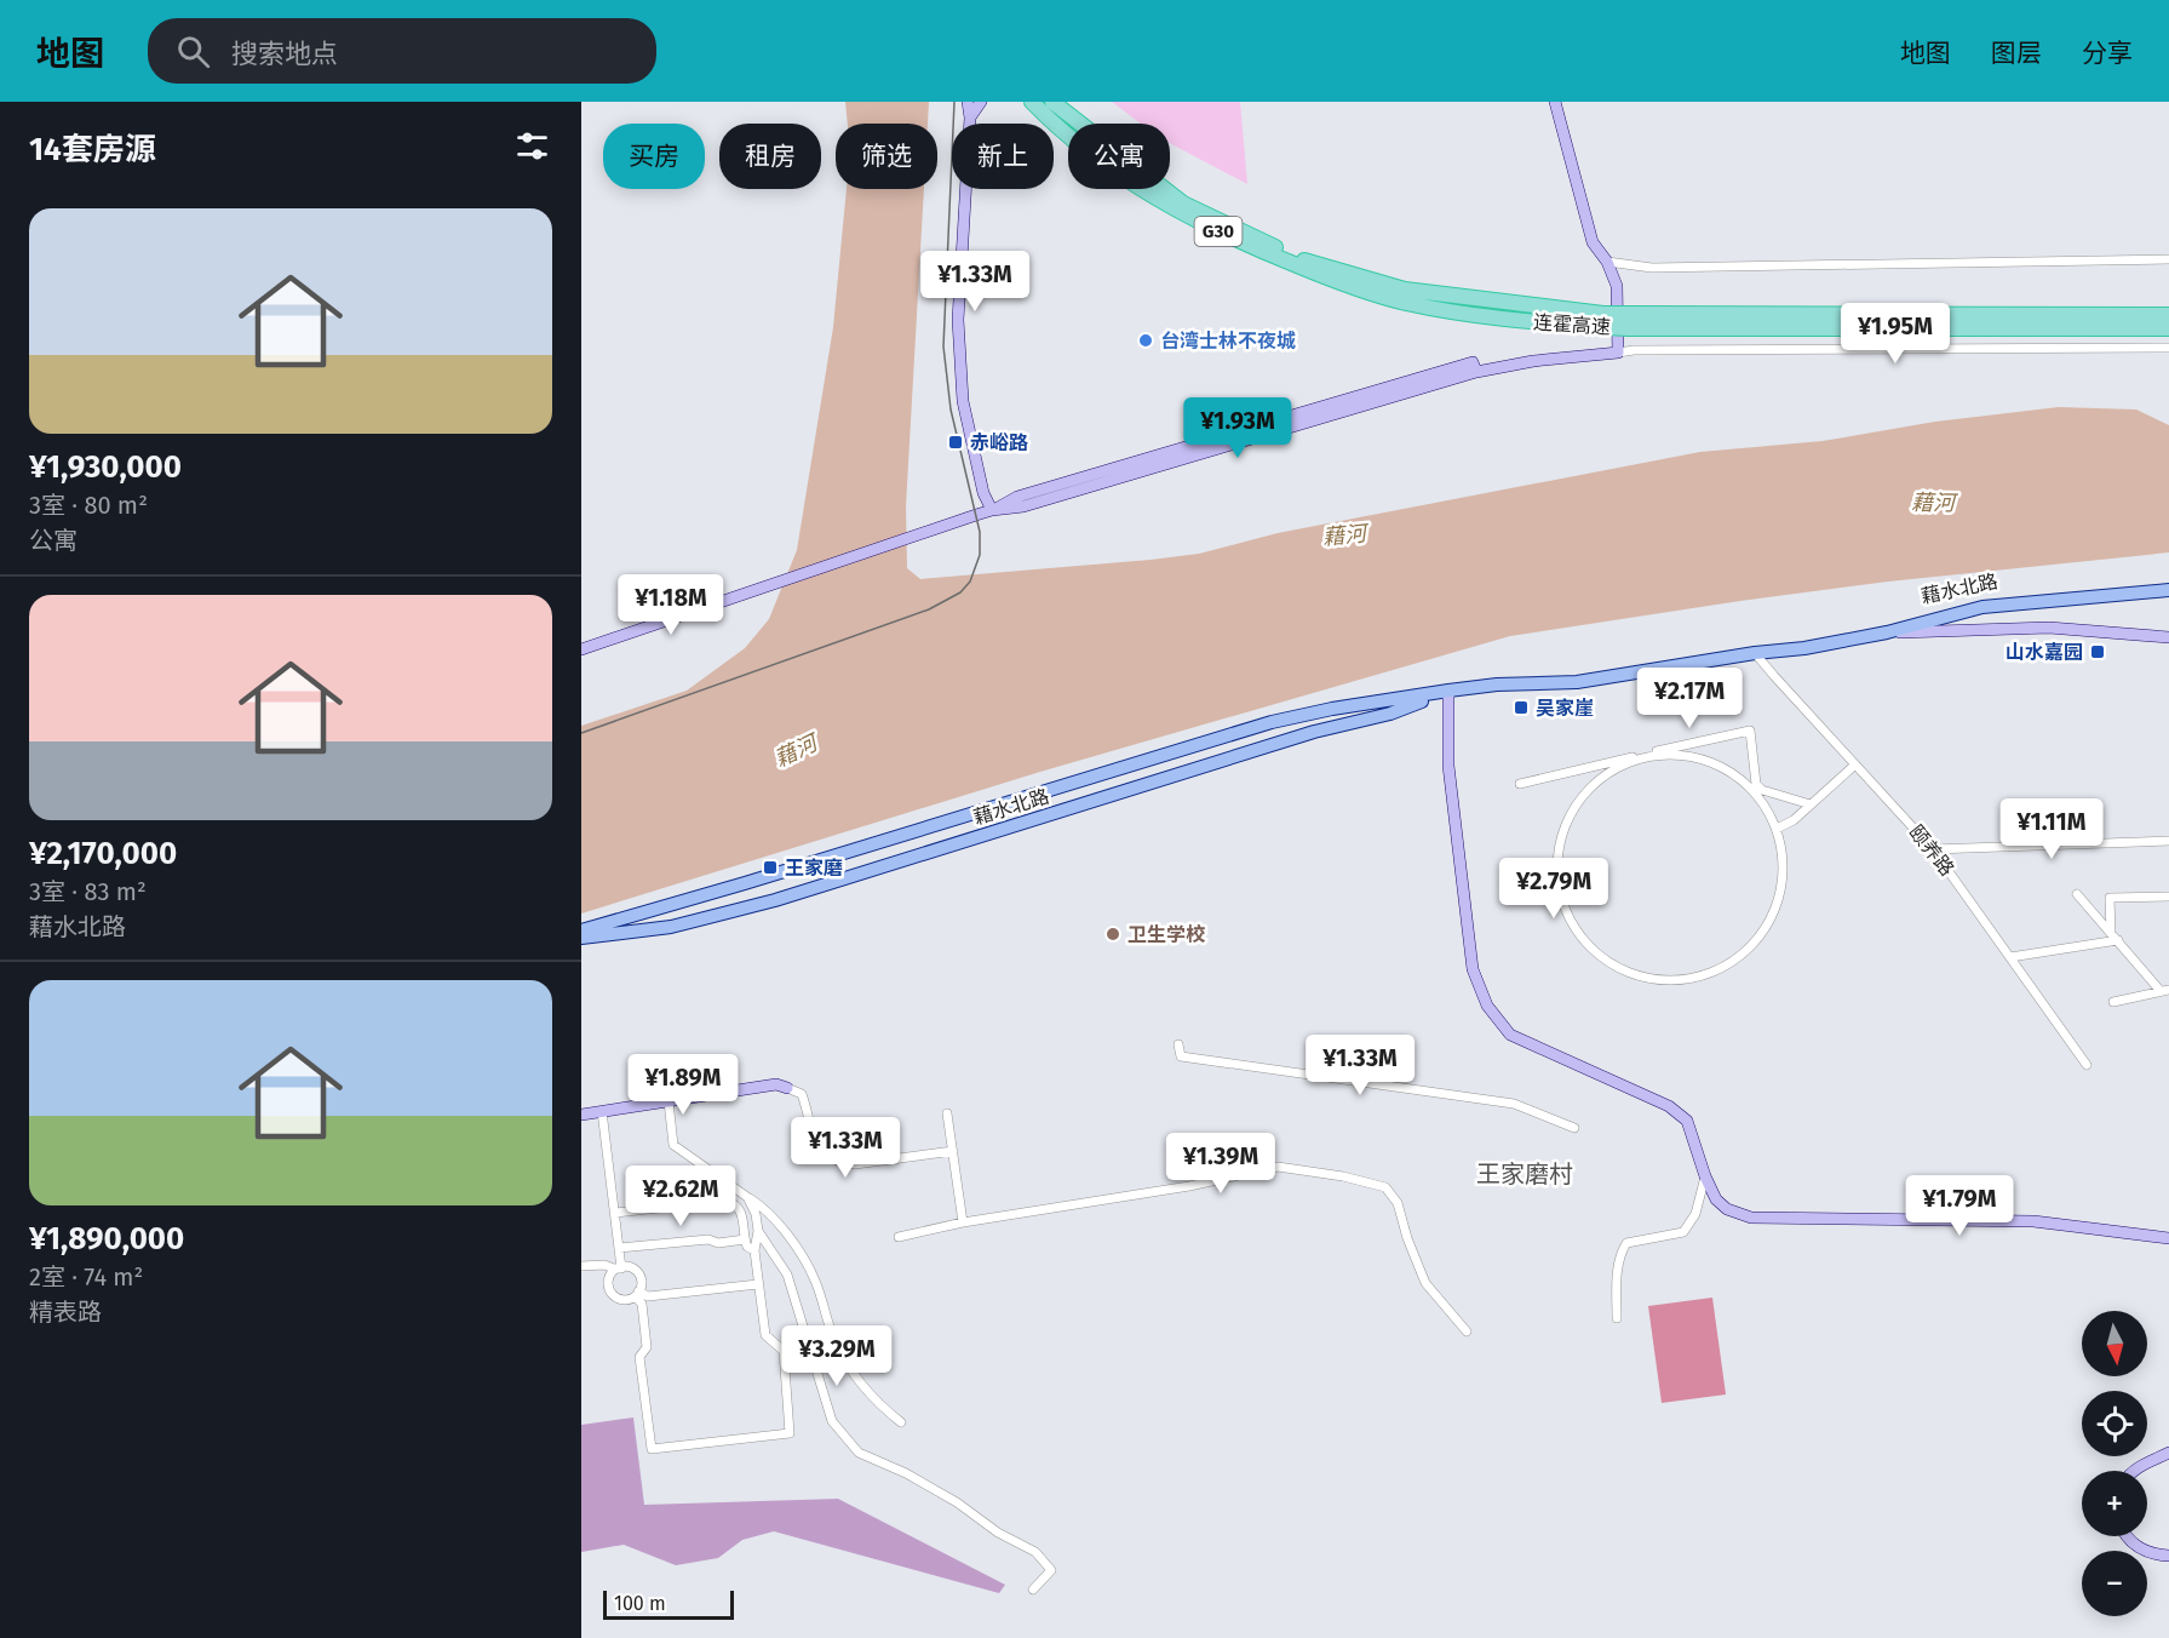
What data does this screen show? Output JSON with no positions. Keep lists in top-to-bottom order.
{
  "streets": {
    "highway": ["G30", "连霍高速"],
    "main road": ["藉水北路"],
    "street": ["颐养路"]
  },
  "crossings": [
    ["藉水北路", "颐养路"]
  ],
  "districts": ["王家磨村"],
  "water": ["藉河"],
  "places": {
    "other": ["台湾士林不夜城", "卫生学校"],
    "transit": [
      "赤峪路",
      "山水嘉园",
      "吴家崖",
      "王家磨"
    ]
  },
  "scale_bar": "100 m",
  "north": "bottom",
  "page": {
    "header": "地图",
    "search": "搜索地点",
    "nav": ["地图", "图层", "分享"],
    "heading": "14套房源",
    "chip": [
      "买房",
      "租房",
      "筛选",
      "新上",
      "公寓"
    ],
    "list": [
      {
        "name": "¥1,930,000",
        "note": "3室 · 80 m² · 公寓"
      },
      {
        "name": "¥2,170,000",
        "note": "3室 · 83 m² · 藉水北路"
      },
      {
        "name": "¥1,890,000",
        "note": "2室 · 74 m² · 精表路"
      }
    ],
    "price": [
      "¥1.33M",
      "¥1.95M",
      "¥1.93M",
      "¥1.18M",
      "¥2.17M",
      "¥1.11M",
      "¥2.79M",
      "¥1.33M",
      "¥1.89M",
      "¥1.33M",
      "¥1.39M",
      "¥2.62M",
      "¥1.79M",
      "¥3.29M"
    ],
    "map_buttons": ["+", "−"],
    "scale": "100 m"
  }
}
